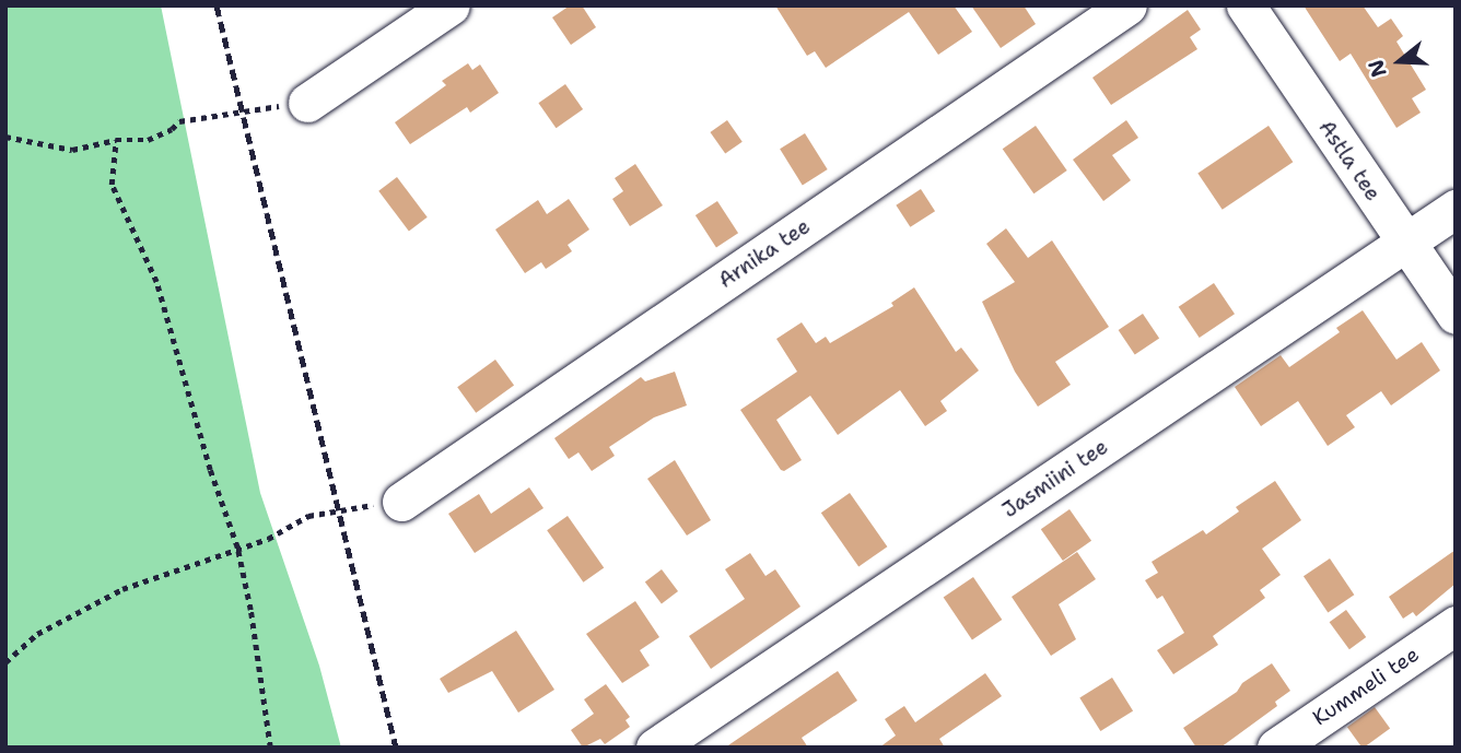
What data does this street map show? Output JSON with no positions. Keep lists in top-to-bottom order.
{
  "streets": {
    "street": [
      "Astla tee",
      "Arnika tee",
      "Jasmiini tee",
      "Kummeli tee"
    ]
  },
  "crossings": [
    ["Astla tee", "Jasmiini tee"]
  ],
  "north": "left"
}
